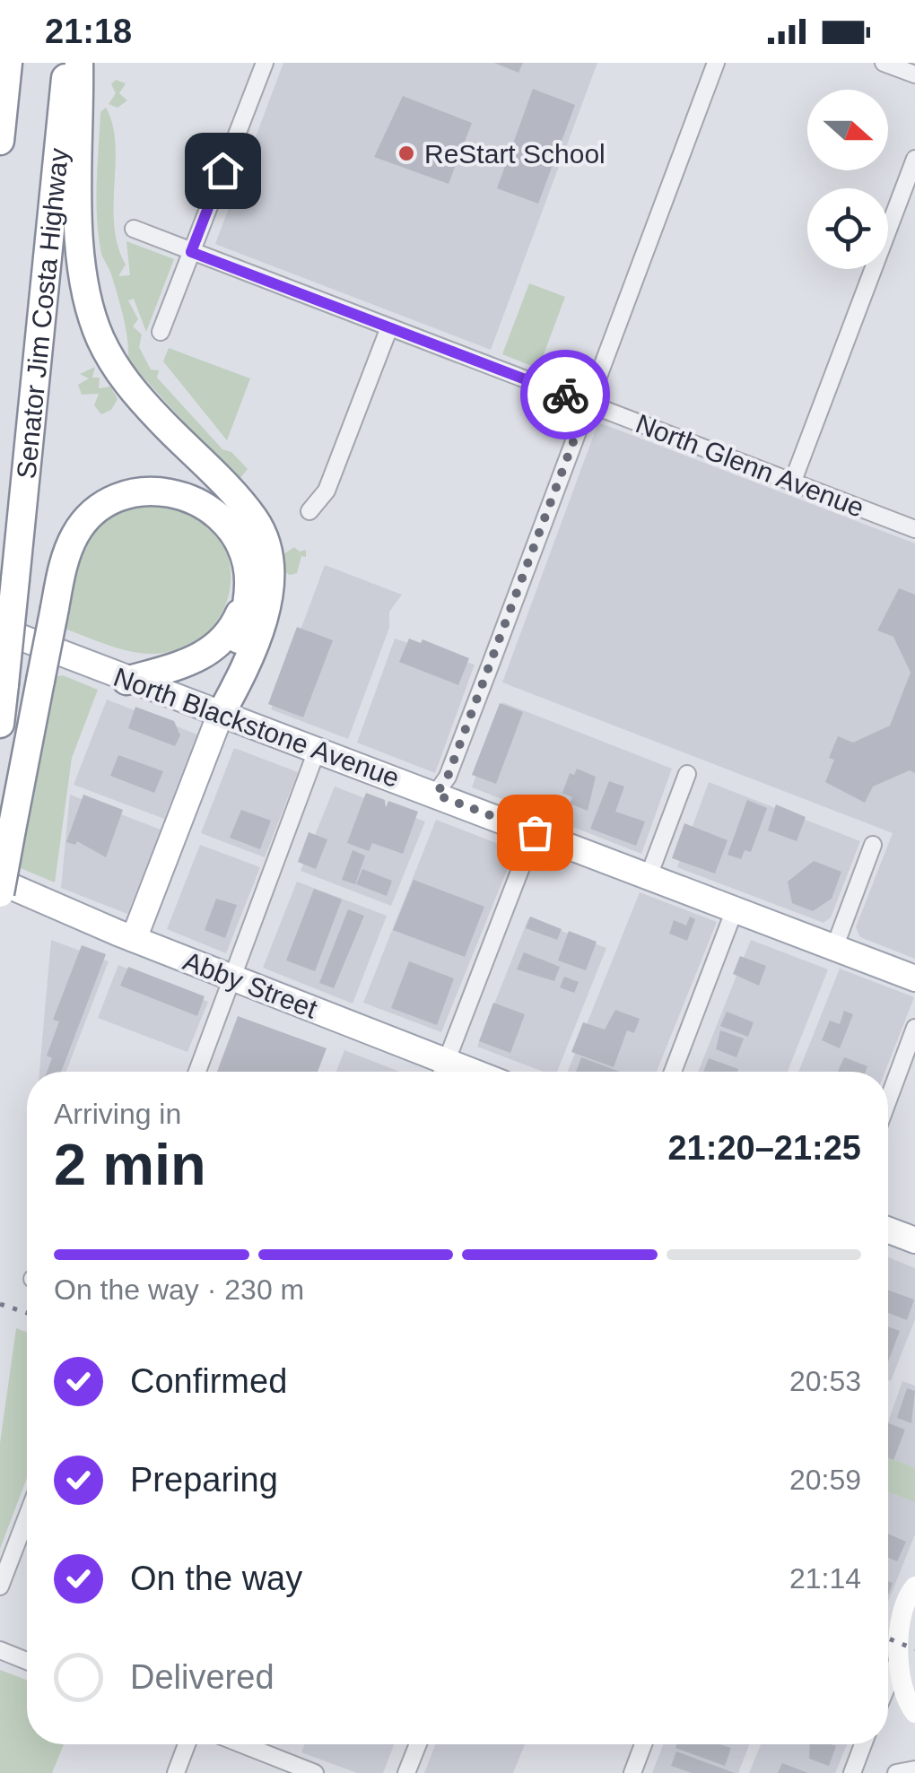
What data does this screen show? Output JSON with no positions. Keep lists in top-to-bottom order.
{
  "streets": {
    "highway": ["Senator Jim Costa Highway"],
    "main road": ["North Blackstone Avenue", "Abby Street"],
    "street": ["North Glenn Avenue"]
  },
  "places": ["ReStart School"],
  "north": "right",
  "page": {
    "status": "21:18",
    "heading": ["2 min", "Arriving in", "21:20–21:25"],
    "bar": "On the way · 230 m",
    "list": [
      ["Confirmed", "20:53"],
      ["Preparing", "20:59"],
      ["On the way", "21:14"],
      "Delivered"
    ]
  }
}
